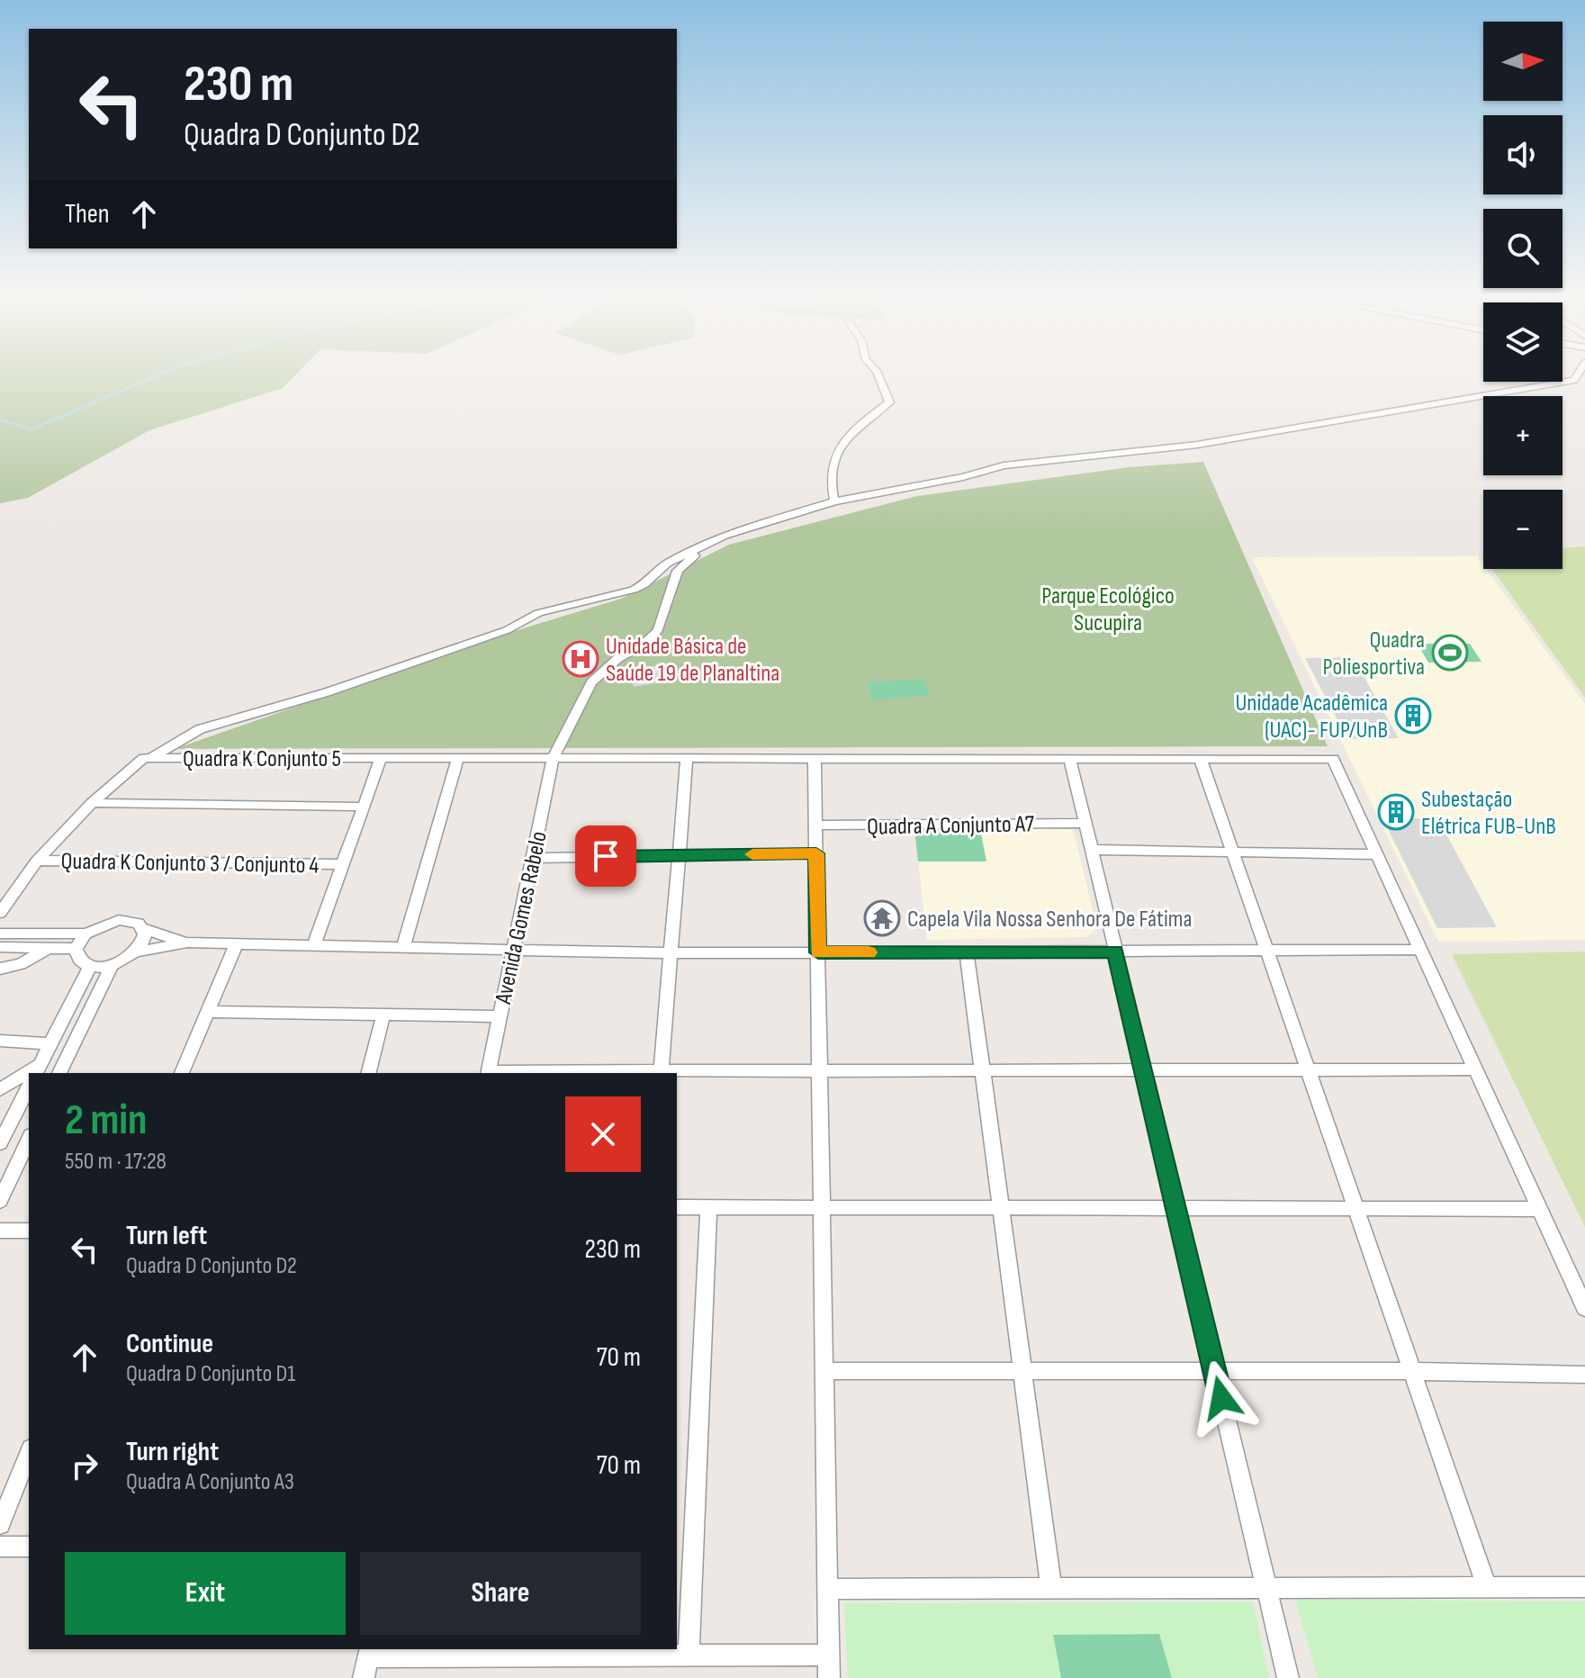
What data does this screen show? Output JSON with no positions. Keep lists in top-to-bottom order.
{
  "streets": {
    "street": [
      "Quadra K Conjunto 5",
      "Quadra A Conjunto A7",
      "Quadra K Conjunto 3 / Conjunto 4",
      "Avenida Gomes Rabelo"
    ]
  },
  "crossings": [
    ["Quadra K Conjunto 5", "Avenida Gomes Rabelo"]
  ],
  "parks": ["Parque Ecológico Sucupira"],
  "places": {
    "sports": ["Quadra Poliesportiva"],
    "hospital": ["Unidade Básica de Saúde 19 de Planaltina"],
    "building": ["Unidade Acadêmica (UAC)- FUP/UnB", "Subestação Elétrica FUB-UnB"],
    "temple": ["Capela Vila Nossa Senhora De Fátima"]
  },
  "north": "right",
  "page": {
    "map_buttons": ["+", "−"],
    "turn": ["230 m", "Quadra D Conjunto D2"],
    "then": "Then",
    "heading": ["2 min", "550 m · 17:28"],
    "list": [
      {
        "name": "Turn left",
        "note": "Quadra D Conjunto D2",
        "value": "230 m"
      },
      {
        "name": "Continue",
        "note": "Quadra D Conjunto D1",
        "value": "70 m"
      },
      {
        "name": "Turn right",
        "note": "Quadra A Conjunto A3",
        "value": "70 m"
      }
    ],
    "buttons": ["Exit", "Share"]
  }
}
